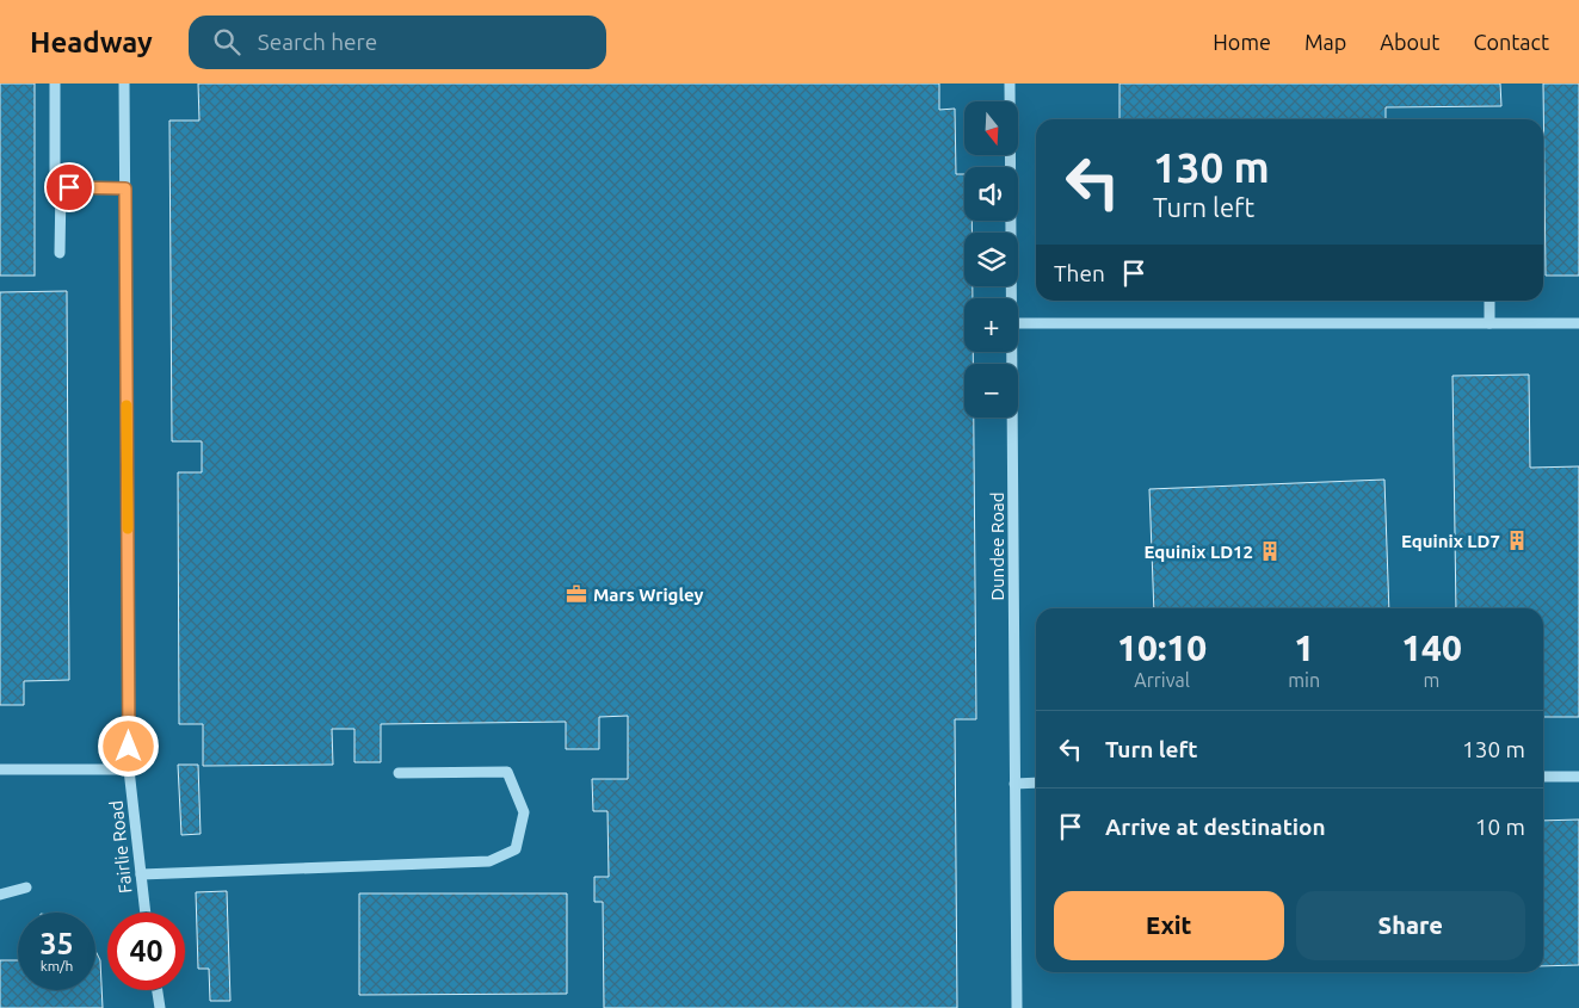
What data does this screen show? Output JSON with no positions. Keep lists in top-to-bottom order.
{
  "streets": {
    "street": ["Dundee Road", "Fairlie Road"]
  },
  "places": {
    "building": ["Equinix LD7", "Equinix LD12"],
    "office": ["Mars Wrigley"]
  },
  "north": "bottom",
  "page": {
    "header": "Headway",
    "search": "Search here",
    "nav": [
      "Home",
      "Map",
      "About",
      "Contact"
    ],
    "map_buttons": ["+", "−"],
    "turn": ["130 m", "Turn left"],
    "then": "Then",
    "eta": [
      "10:10",
      "Arrival",
      "1",
      "min",
      "140",
      "m"
    ],
    "list": [
      {
        "name": "Turn left",
        "value": "130 m"
      },
      {
        "name": "Arrive at destination",
        "value": "10 m"
      }
    ],
    "buttons": ["Exit", "Share"],
    "speed": "35 km/h",
    "limit": "40"
  }
}
